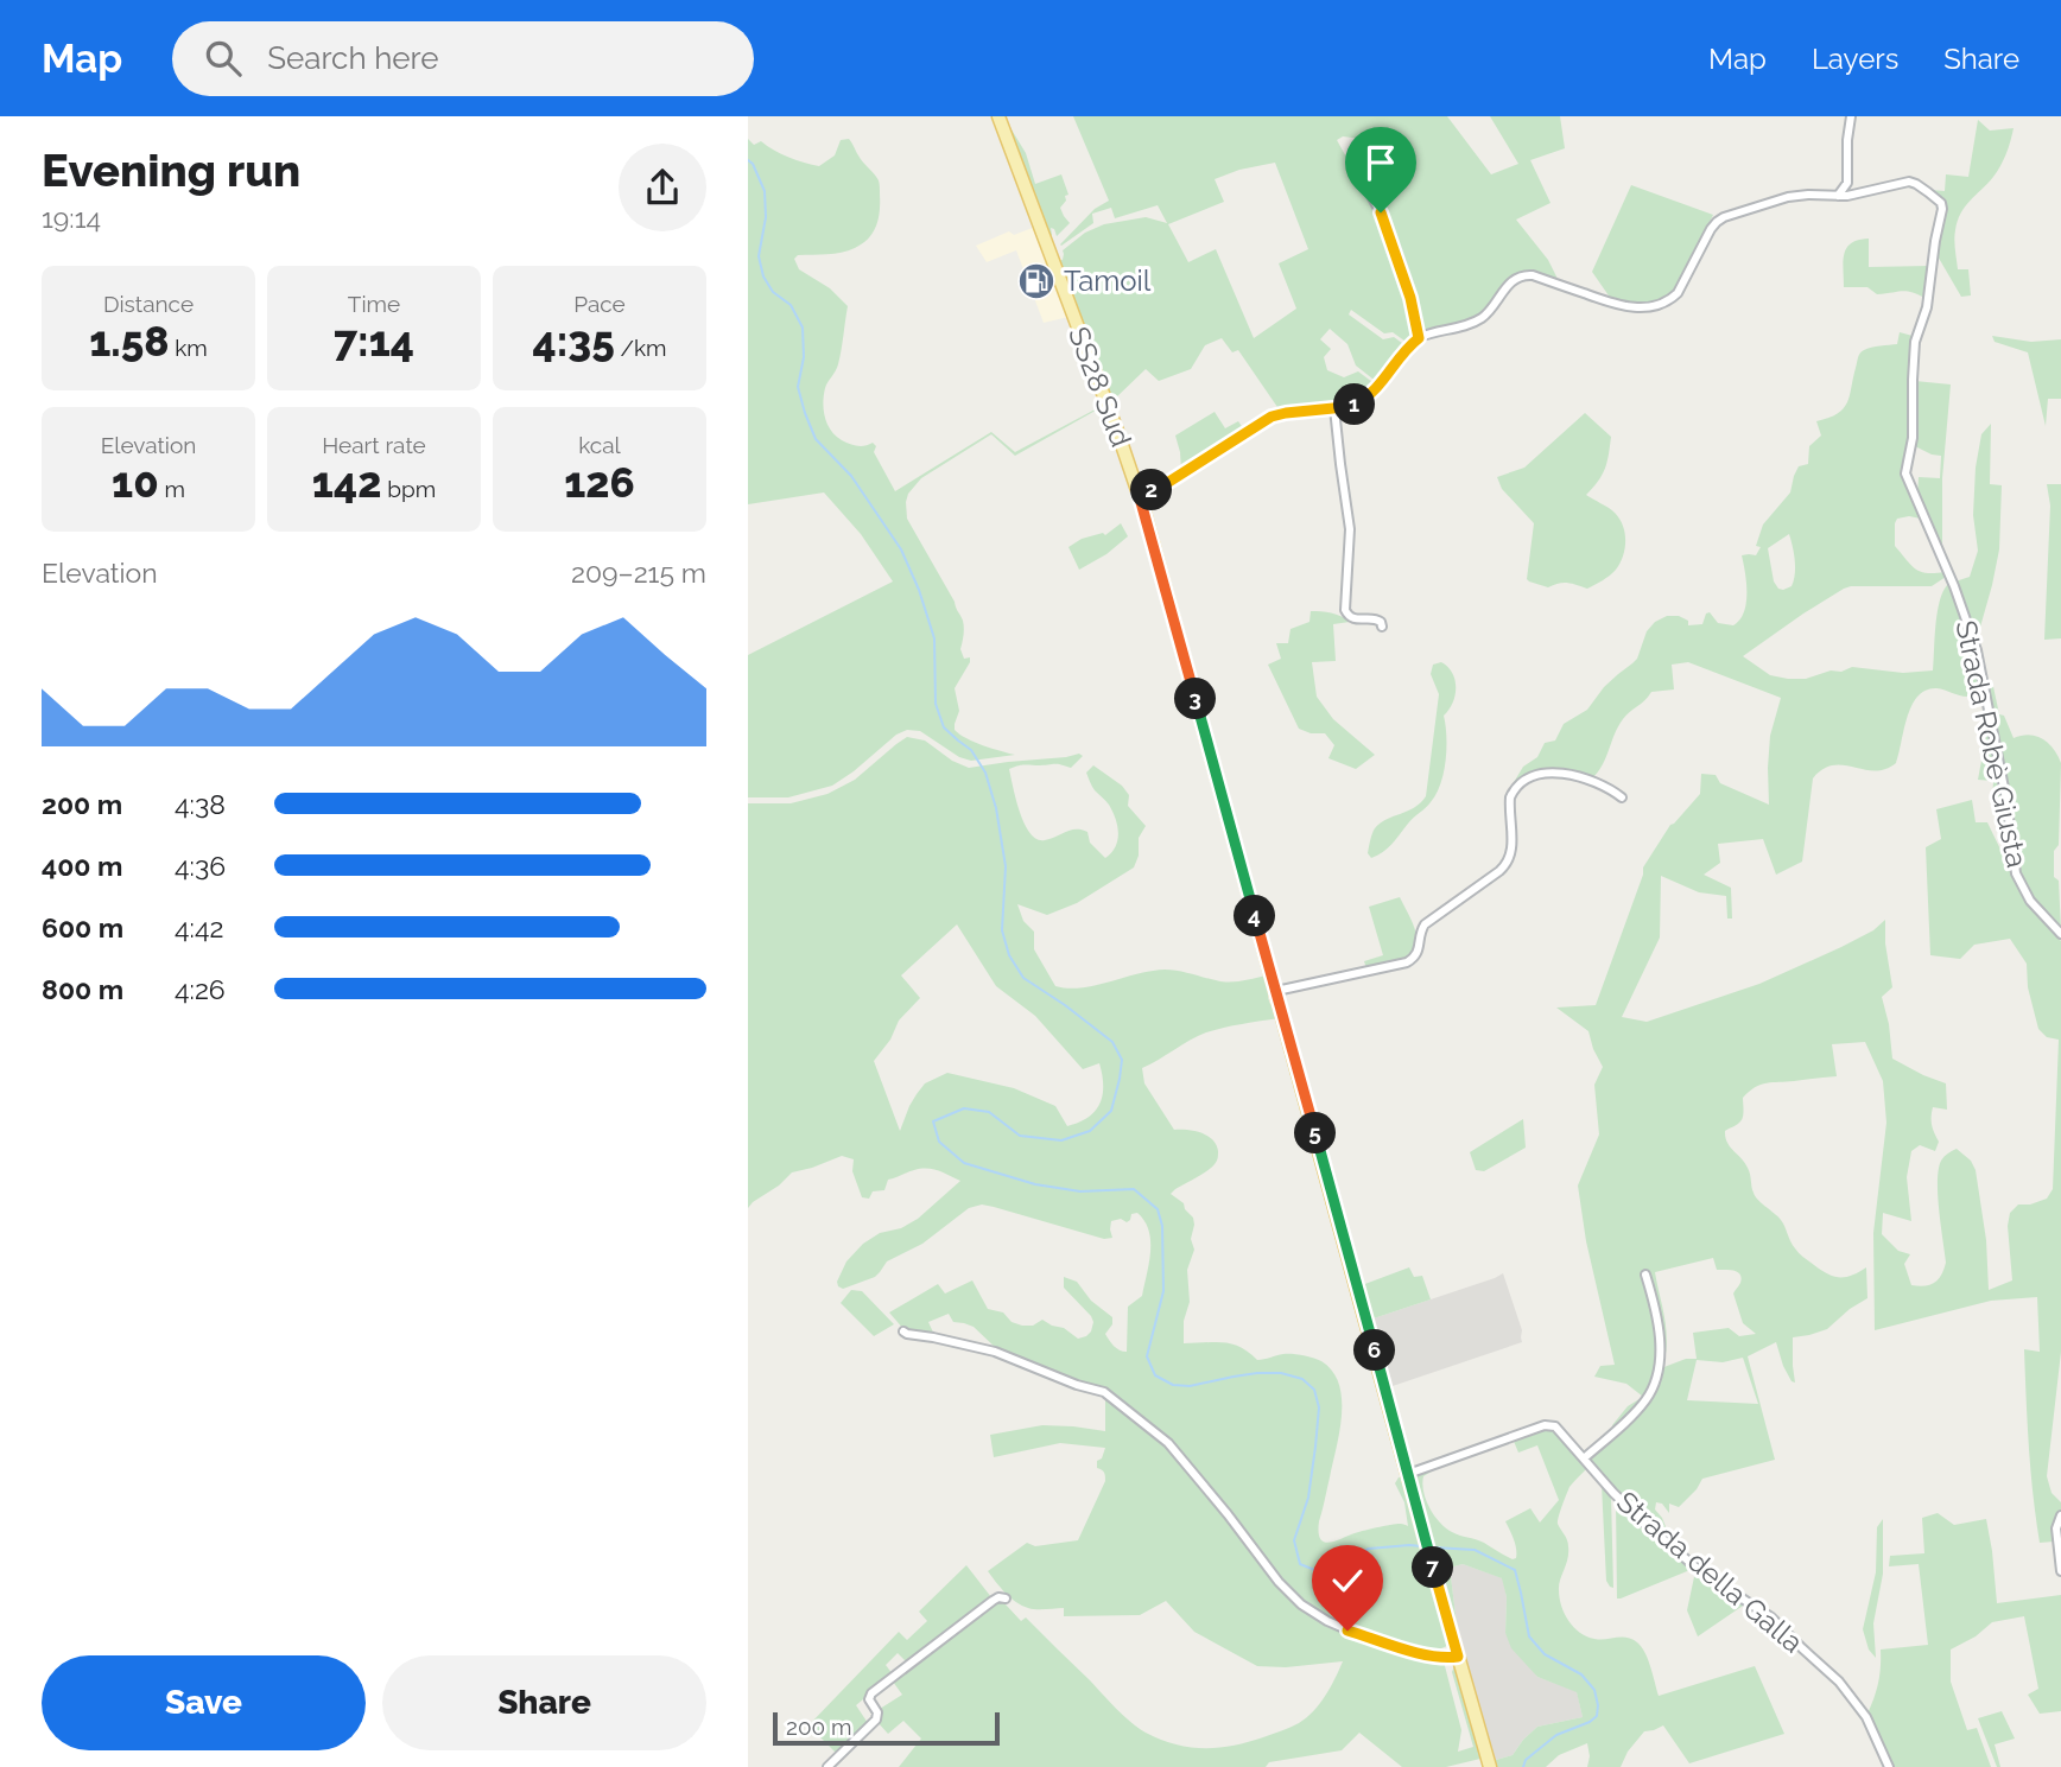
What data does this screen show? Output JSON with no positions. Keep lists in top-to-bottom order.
{
  "streets": {
    "main road": ["SS28 Sud"],
    "street": ["Strada Robè Giusta", "Strada della Galla"]
  },
  "crossings": [
    ["SS28 Sud", "Strada della Galla"]
  ],
  "places": {
    "fuel station": ["Tamoil"]
  },
  "scale_bar": "200 m",
  "page": {
    "header": "Map",
    "search": "Search here",
    "nav": ["Map", "Layers", "Share"],
    "heading": ["Evening run", "19:14"],
    "stats": [
      ["Distance", "1.58 km"],
      ["Time", "7:14"],
      ["Pace", "4:35 /km"],
      ["Elevation", "10 m"],
      ["Heart rate", "142 bpm"],
      ["kcal", "126"]
    ],
    "pins": [
      "1",
      "2",
      "3",
      "4",
      "5",
      "6",
      "7"
    ],
    "chart": ["Elevation", "209–215 m"],
    "list": [
      {
        "name": "200 m",
        "note": "4:38"
      },
      {
        "name": "400 m",
        "note": "4:36"
      },
      {
        "name": "600 m",
        "note": "4:42"
      },
      {
        "name": "800 m",
        "note": "4:26"
      }
    ],
    "buttons": ["Save", "Share"],
    "scale": "200 m"
  }
}
